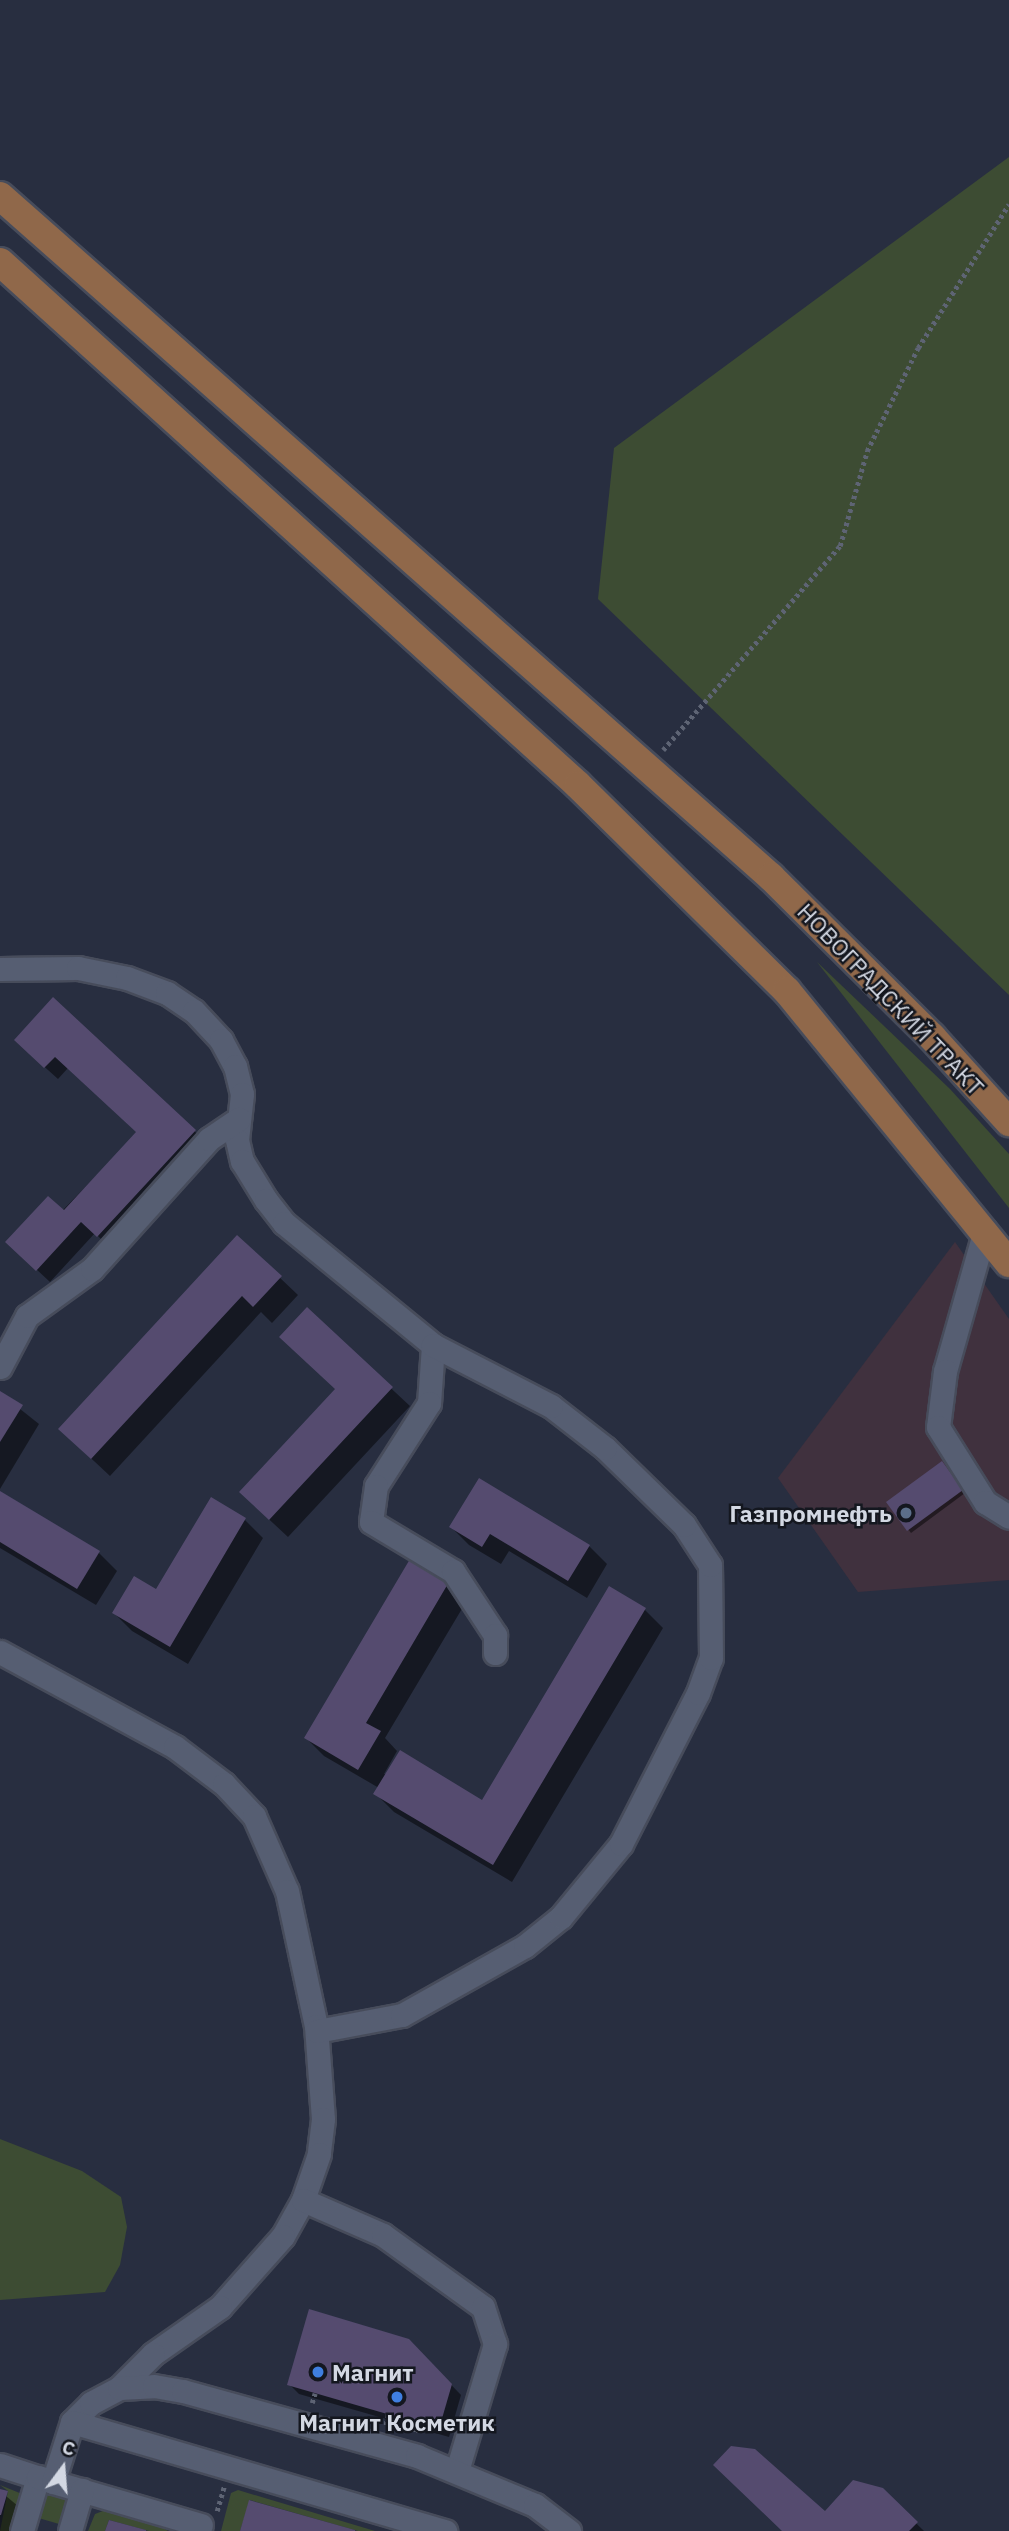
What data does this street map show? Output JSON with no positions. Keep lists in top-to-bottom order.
{
  "streets": {
    "main road": ["НОВОГРАДСКИЙ ТРАКТ"]
  },
  "places": ["Газпромнефть", "Магнит", "Магнит Косметик"],
  "north": "top"
}
